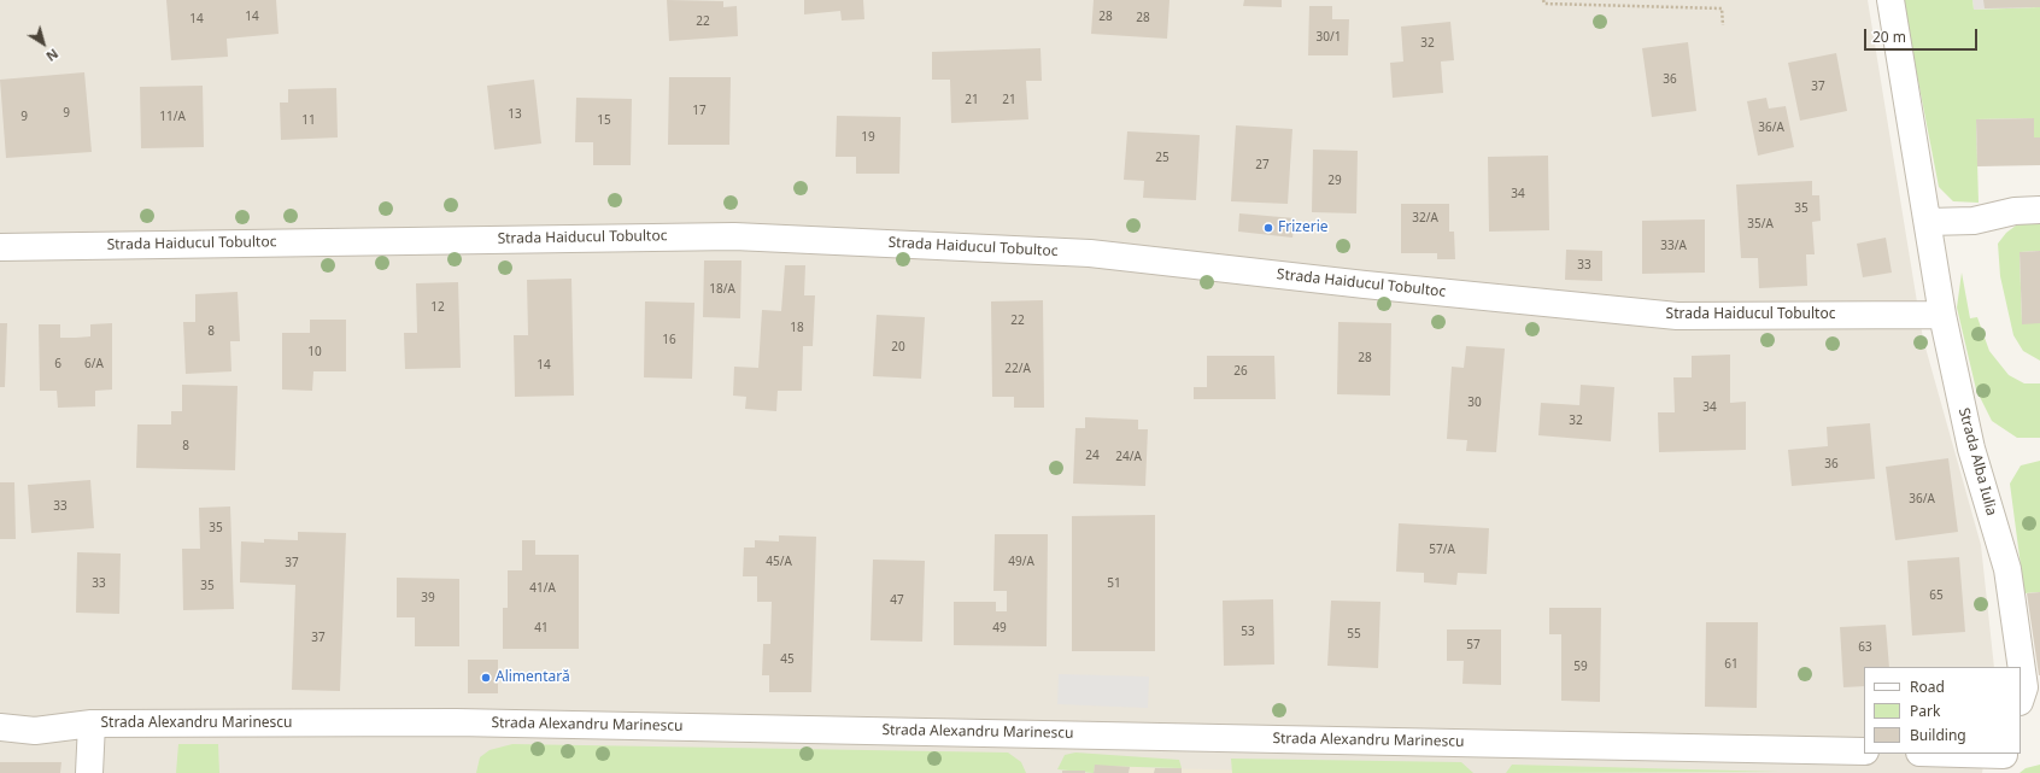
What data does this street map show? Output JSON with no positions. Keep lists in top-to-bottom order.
{
  "streets": {
    "street": ["Strada Haiducul Tobultoc", "Strada Alba Iulia", "Strada Alexandru Marinescu"]
  },
  "crossings": [
    ["Strada Haiducul Tobultoc", "Strada Alba Iulia"]
  ],
  "places": ["Frizerie", "Alimentară"],
  "house_numbers": [
    "14",
    "28",
    "28",
    "14",
    "22",
    "30/1",
    "32",
    "36",
    "37",
    "21",
    "21",
    "17",
    "9",
    "13",
    "9",
    "11/A",
    "11",
    "15",
    "36/A",
    "19",
    "25",
    "27",
    "29",
    "34",
    "35",
    "32/A",
    "35/A",
    "33/A",
    "33",
    "18/A",
    "12",
    "22",
    "18",
    "8",
    "16",
    "20",
    "10",
    "28",
    "6",
    "6/A",
    "14",
    "22/A",
    "26",
    "30",
    "34",
    "32",
    "8",
    "24",
    "24/A",
    "36",
    "36/A",
    "33",
    "35",
    "57/A",
    "45/A",
    "49/A",
    "37",
    "33",
    "51",
    "35",
    "41/A",
    "65",
    "39",
    "47",
    "41",
    "49",
    "53",
    "55",
    "37",
    "57",
    "63",
    "45",
    "61",
    "59"
  ],
  "legend": ["Road", "Park", "Building"],
  "scale_bar": "20 m",
  "north": "bottom right"
}
